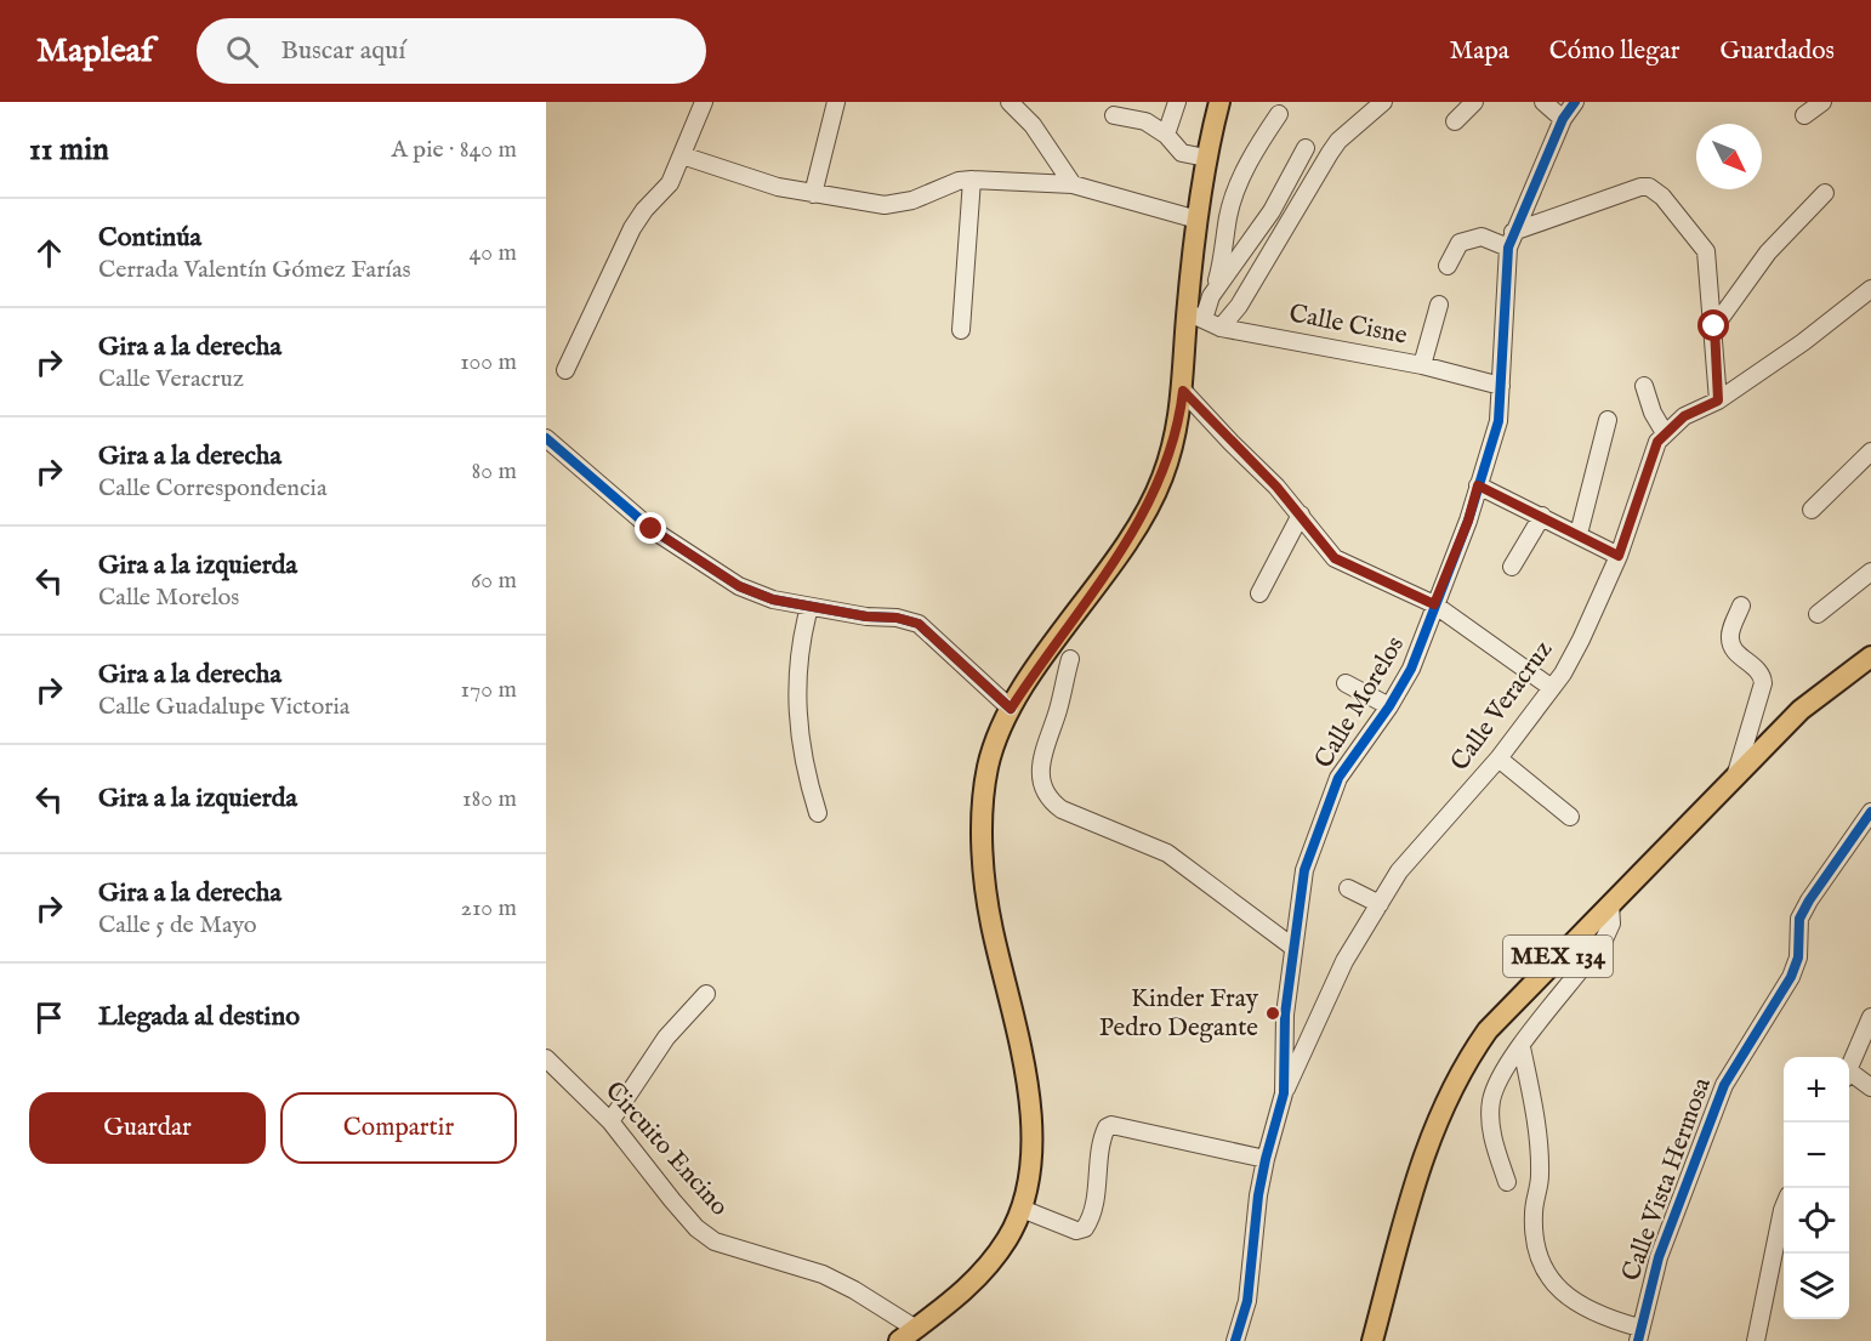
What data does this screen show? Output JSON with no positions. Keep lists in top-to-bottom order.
{
  "streets": {
    "main road": ["MEX 134"],
    "street": [
      "Calle Cisne",
      "Calle Morelos",
      "Calle Veracruz",
      "Circuito Encino",
      "Calle Vista Hermosa"
    ]
  },
  "crossings": [
    ["Calle Cisne", "Calle Morelos"],
    ["Calle Morelos", "Calle Veracruz"]
  ],
  "places": ["Kinder Fray Pedro Degante"],
  "north": "bottom right",
  "page": {
    "header": "Mapleaf",
    "search": "Buscar aquí",
    "nav": ["Mapa", "Cómo llegar", "Guardados"],
    "heading": ["11 min", "A pie · 840 m"],
    "list": [
      ["Continúa", "Cerrada Valentín Gómez Farías", "40 m"],
      ["Gira a la derecha", "Calle Veracruz", "100 m"],
      ["Gira a la derecha", "Calle Correspondencia", "80 m"],
      ["Gira a la izquierda", "Calle Morelos", "60 m"],
      ["Gira a la derecha", "Calle Guadalupe Victoria", "170 m"],
      ["Gira a la izquierda", "180 m"],
      ["Gira a la derecha", "Calle 5 de Mayo", "210 m"],
      "Llegada al destino"
    ],
    "map_buttons": ["+", "−"],
    "buttons": ["Guardar", "Compartir"]
  }
}
